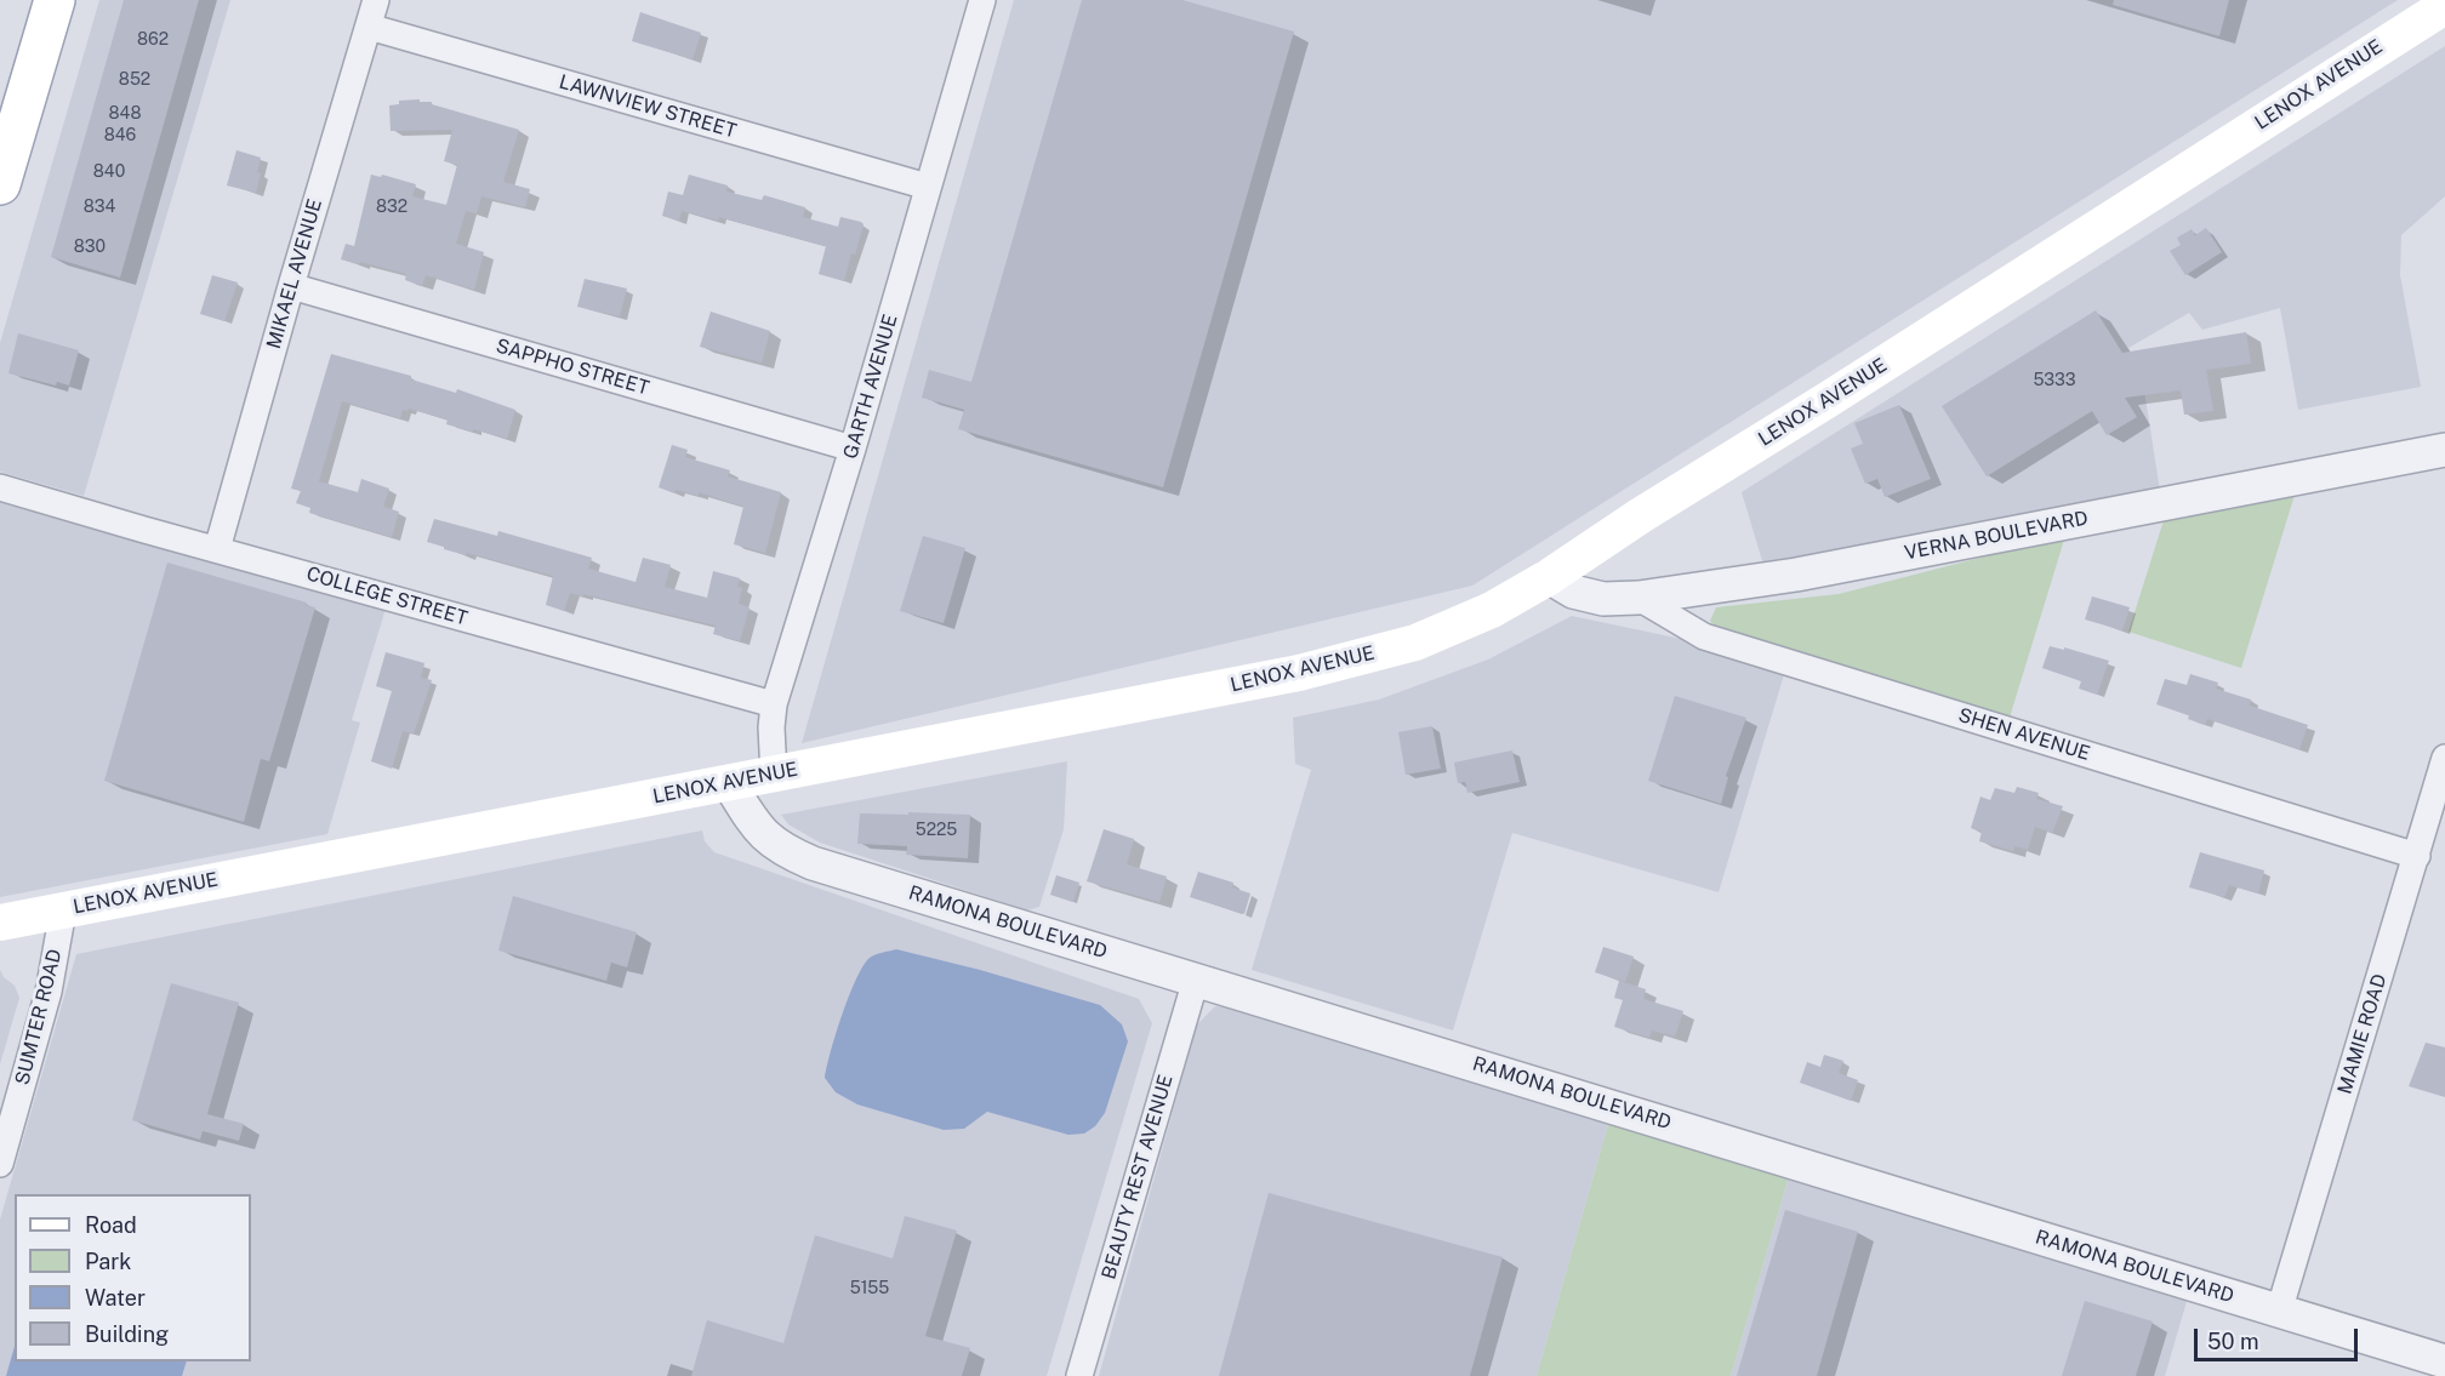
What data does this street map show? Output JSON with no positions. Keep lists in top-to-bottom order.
{
  "streets": {
    "main road": ["LENOX AVENUE"],
    "street": [
      "LAWNVIEW STREET",
      "MIKAEL AVENUE",
      "SAPPHO STREET",
      "GARTH AVENUE",
      "VERNA BOULEVARD",
      "COLLEGE STREET",
      "SHEN AVENUE",
      "RAMONA BOULEVARD",
      "SUMTER ROAD",
      "MAMIE ROAD",
      "BEAUTY REST AVENUE"
    ]
  },
  "crossings": [
    ["LENOX AVENUE", "GARTH AVENUE"],
    ["LENOX AVENUE", "VERNA BOULEVARD"],
    ["LENOX AVENUE", "RAMONA BOULEVARD"],
    ["LENOX AVENUE", "SUMTER ROAD"],
    ["LAWNVIEW STREET", "MIKAEL AVENUE"],
    ["LAWNVIEW STREET", "GARTH AVENUE"],
    ["MIKAEL AVENUE", "SAPPHO STREET"],
    ["MIKAEL AVENUE", "COLLEGE STREET"],
    ["SAPPHO STREET", "GARTH AVENUE"],
    ["GARTH AVENUE", "COLLEGE STREET"],
    ["VERNA BOULEVARD", "SHEN AVENUE"],
    ["SHEN AVENUE", "MAMIE ROAD"],
    ["RAMONA BOULEVARD", "MAMIE ROAD"],
    ["RAMONA BOULEVARD", "BEAUTY REST AVENUE"]
  ],
  "house_numbers": [
    "862",
    "852",
    "848",
    "846",
    "840",
    "834",
    "832",
    "830",
    "5333",
    "5225",
    "5155"
  ],
  "legend": [
    "Road",
    "Park",
    "Water",
    "Building"
  ],
  "scale_bar": "50 m"
}
